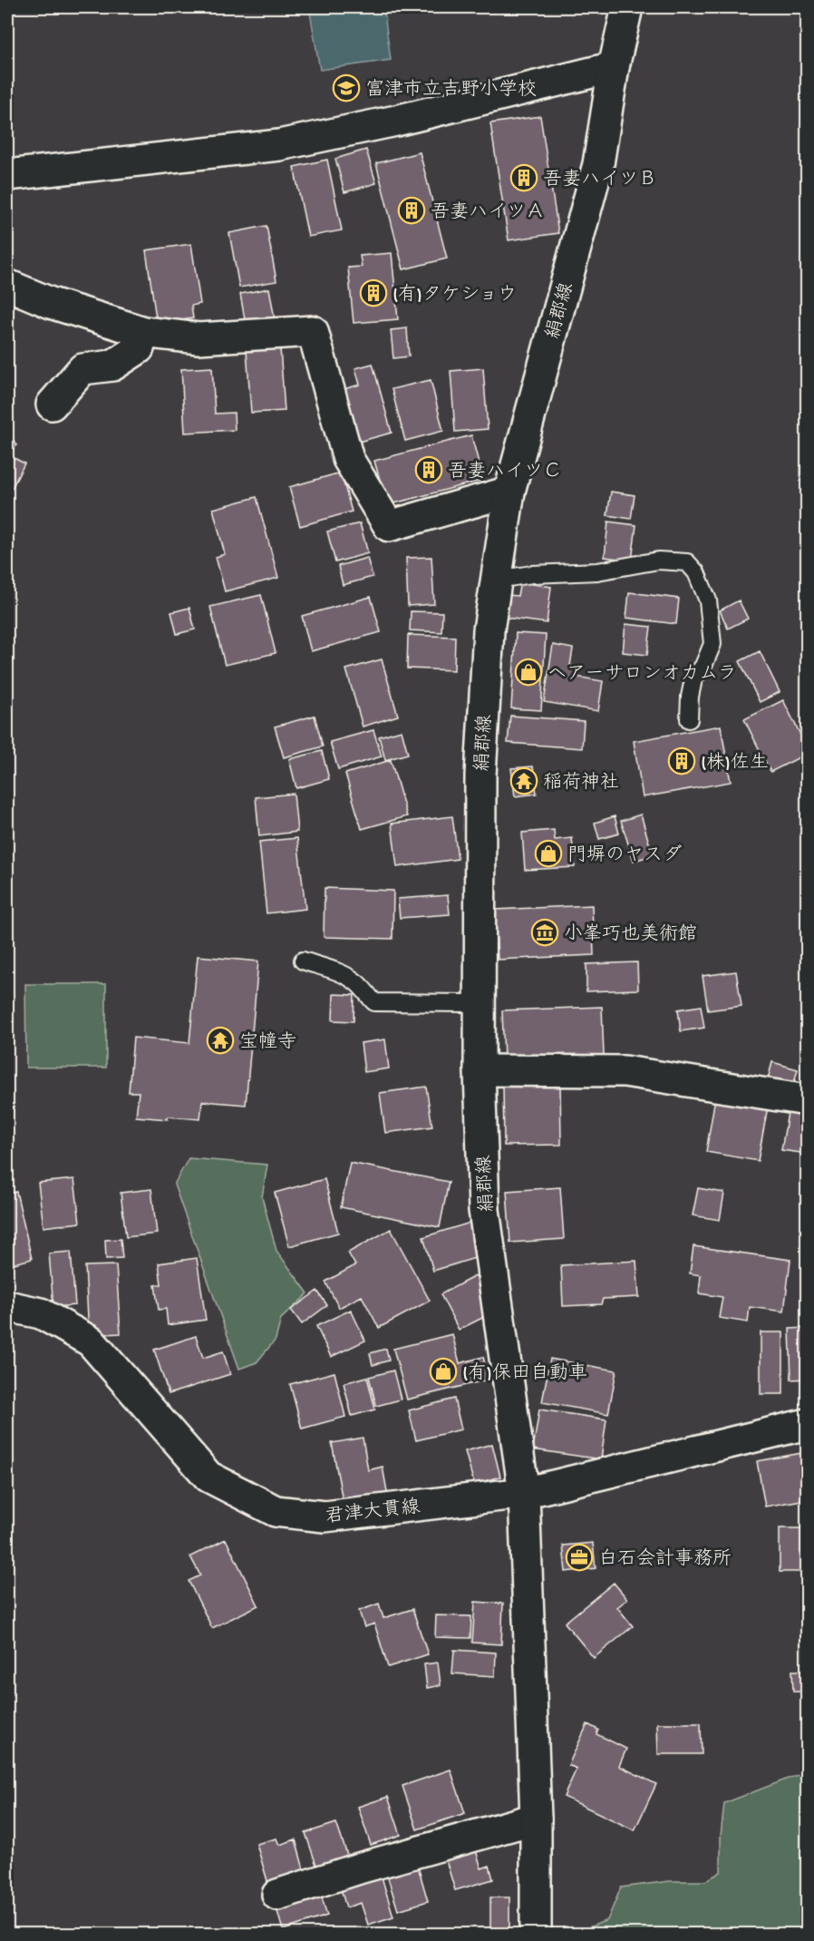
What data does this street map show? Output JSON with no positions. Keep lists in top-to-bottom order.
{
  "streets": {
    "street": ["絹郡線", "君津大貫線"]
  },
  "crossings": [
    ["絹郡線", "君津大貫線"]
  ],
  "places": {
    "school or university": ["富津市立吉野小学校"],
    "building": [
      "吾妻ハイツＢ",
      "吾妻ハイツＡ",
      "(有)タケショウ",
      "吾妻ハイツＣ",
      "(株)佐生"
    ],
    "shop": ["ヘアーサロンオカムラ", "門塀のヤスダ", "(有)保田自動車"],
    "temple": ["稲荷神社", "宝幢寺"],
    "museum": ["小峯巧也美術館"],
    "office": ["白石会計事務所"]
  }
}
